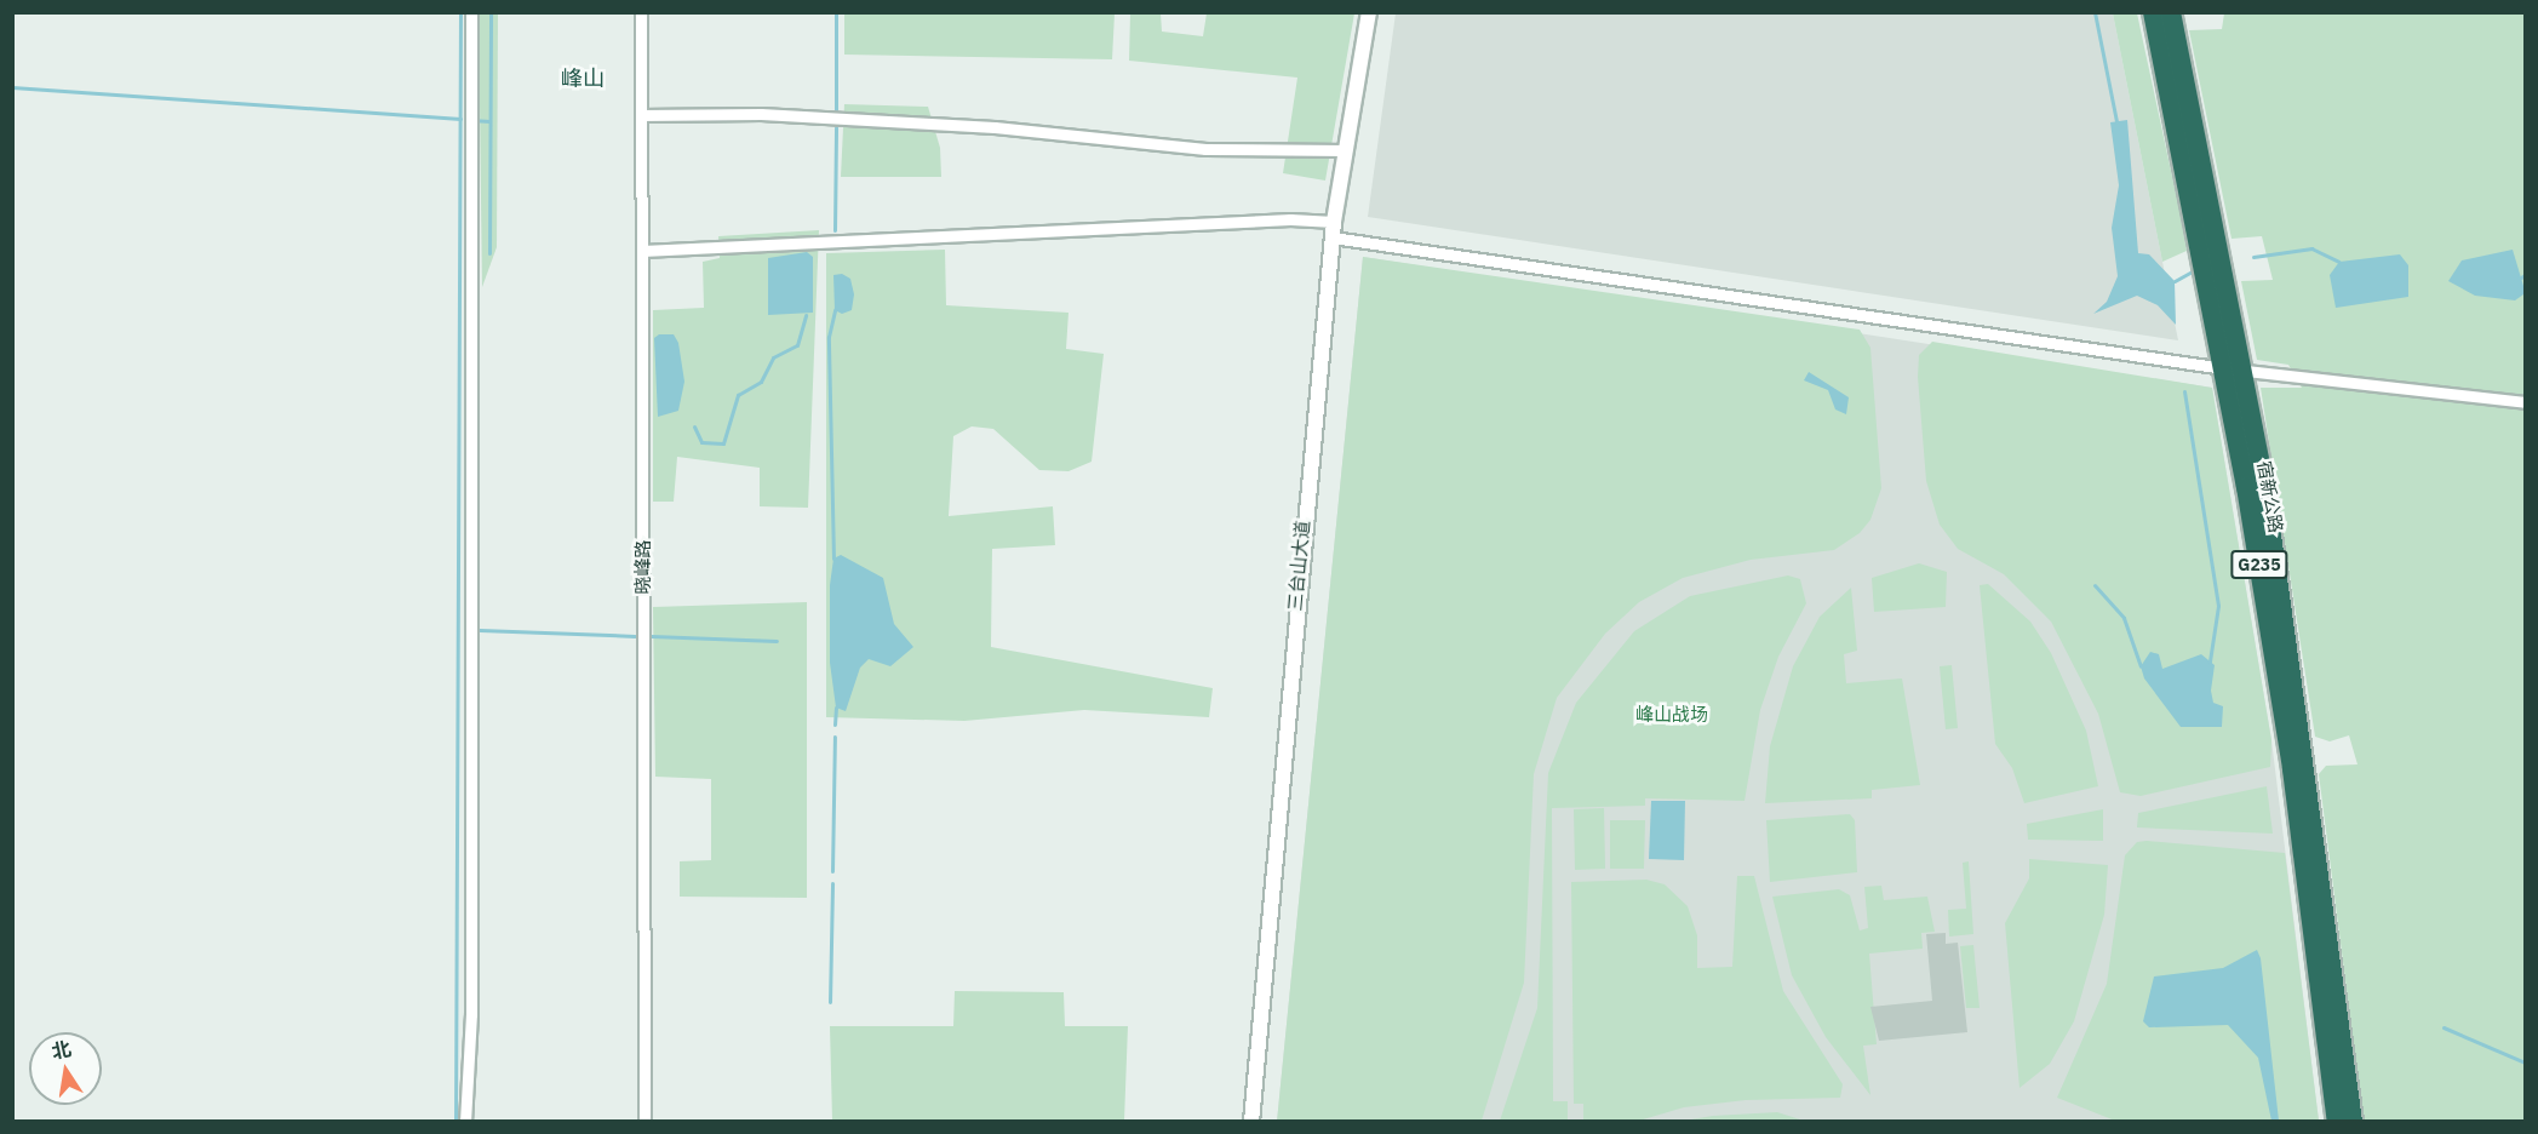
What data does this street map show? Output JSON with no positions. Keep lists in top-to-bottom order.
{
  "streets": {
    "highway": ["宿新公路", "G235"],
    "main road": ["三台山大道"],
    "street": ["晓峰路"]
  },
  "districts": ["峰山"],
  "parks": ["峰山战场"],
  "north": "top"
}
